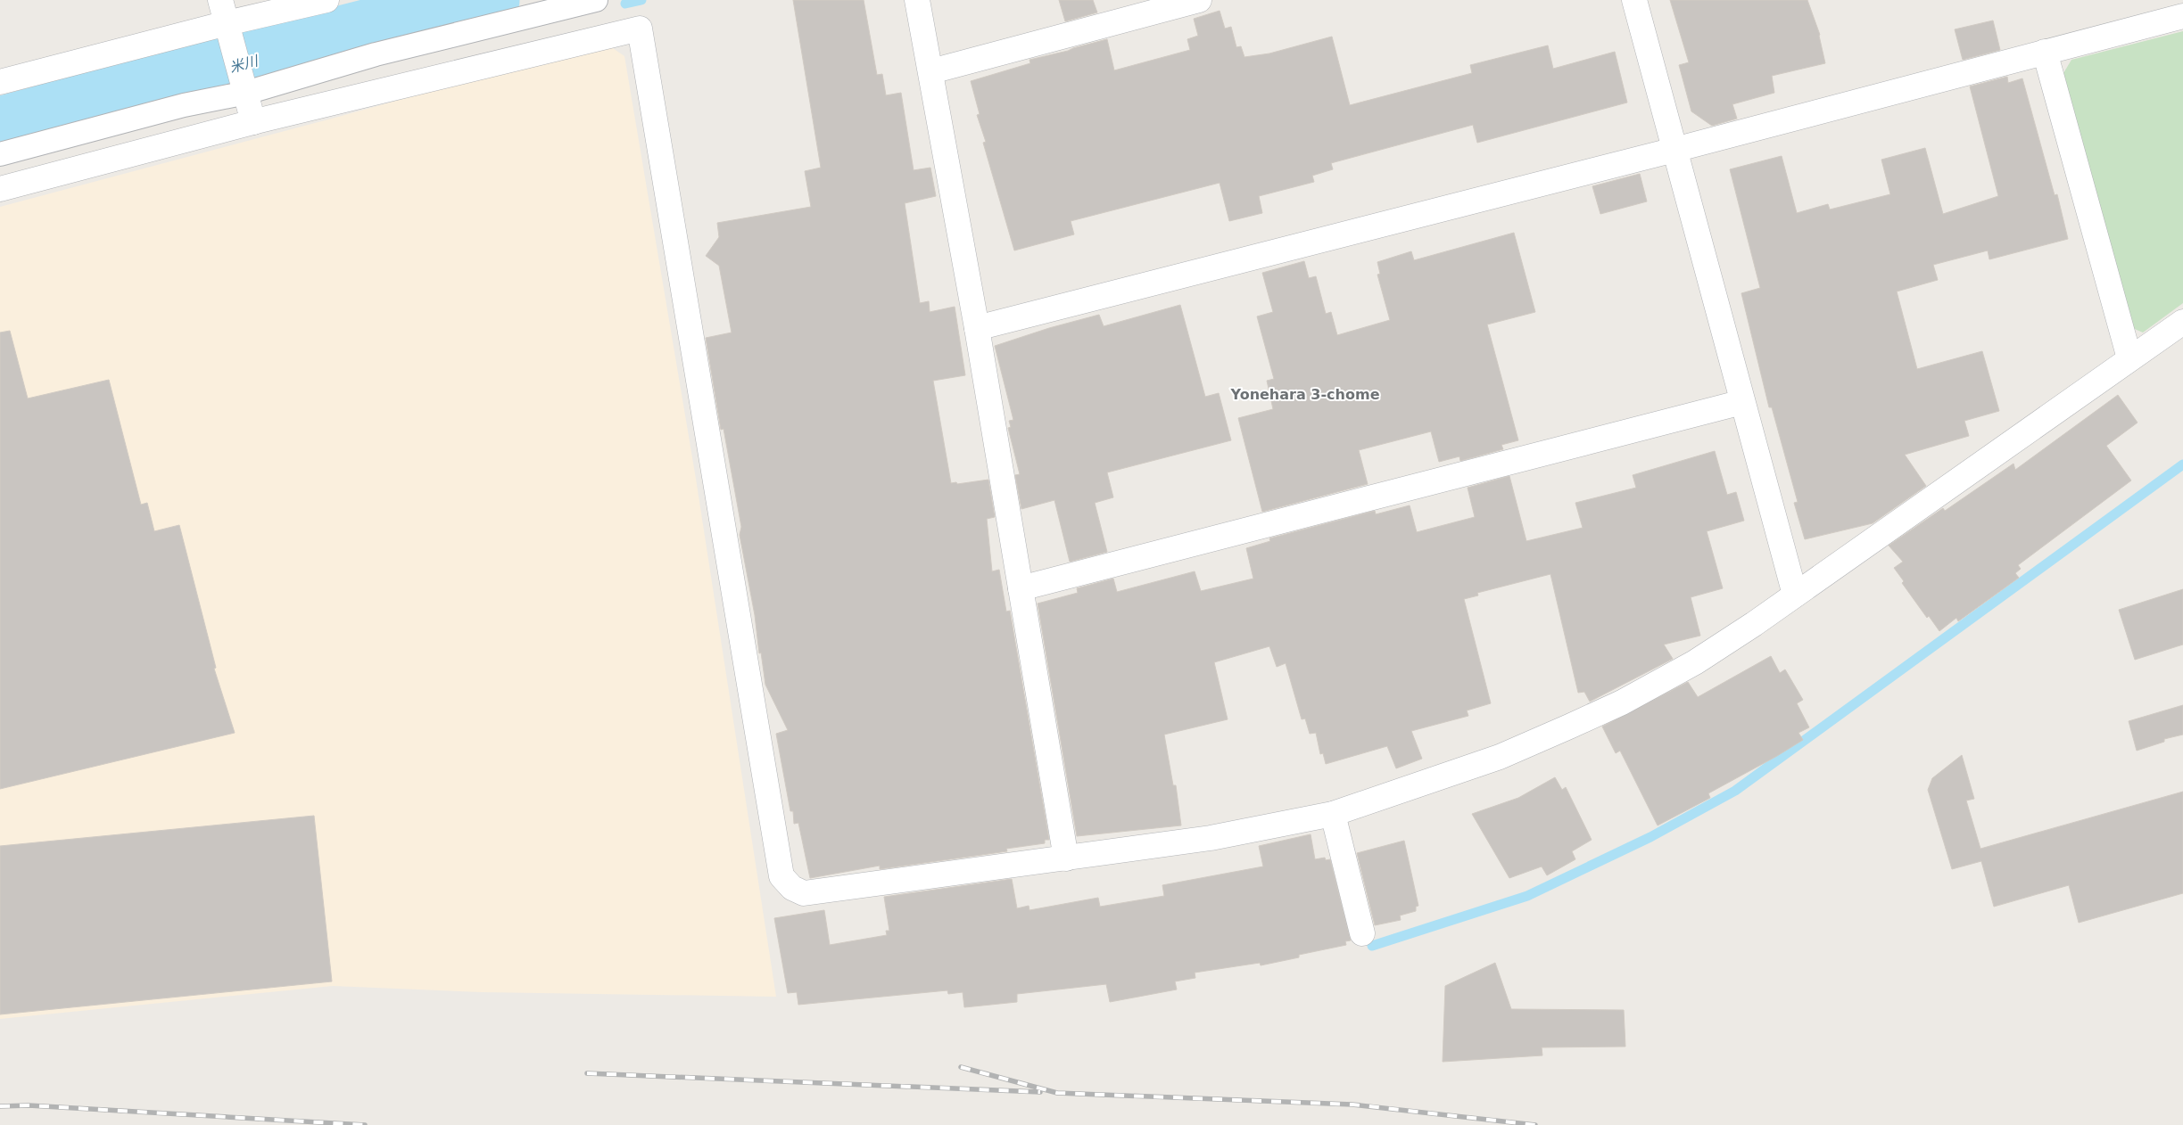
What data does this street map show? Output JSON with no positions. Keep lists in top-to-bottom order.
{
  "districts": ["Yonehara 3-chome"],
  "water": ["米川"]
}
